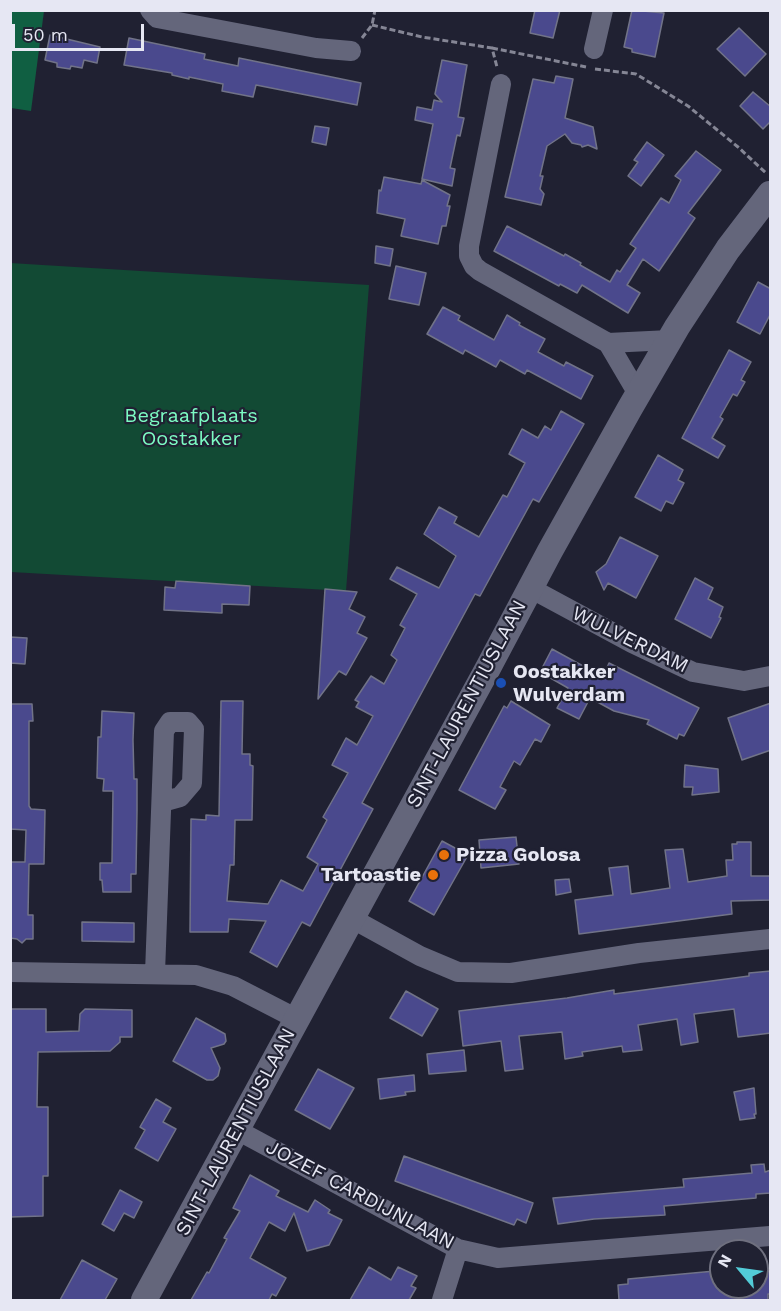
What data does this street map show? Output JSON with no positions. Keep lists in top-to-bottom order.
{
  "streets": {
    "street": ["WULVERDAM", "SINT-LAURENTIUSLAAN", "JOZEF CARDIJNLAAN"]
  },
  "crossings": [
    ["WULVERDAM", "SINT-LAURENTIUSLAAN"],
    ["SINT-LAURENTIUSLAAN", "JOZEF CARDIJNLAAN"]
  ],
  "parks": ["Begraafplaats Oostakker"],
  "places": ["Oostakker Wulverdam", "Pizza Golosa", "Tartoastie"],
  "scale_bar": "50 m",
  "north": "top left"
}
